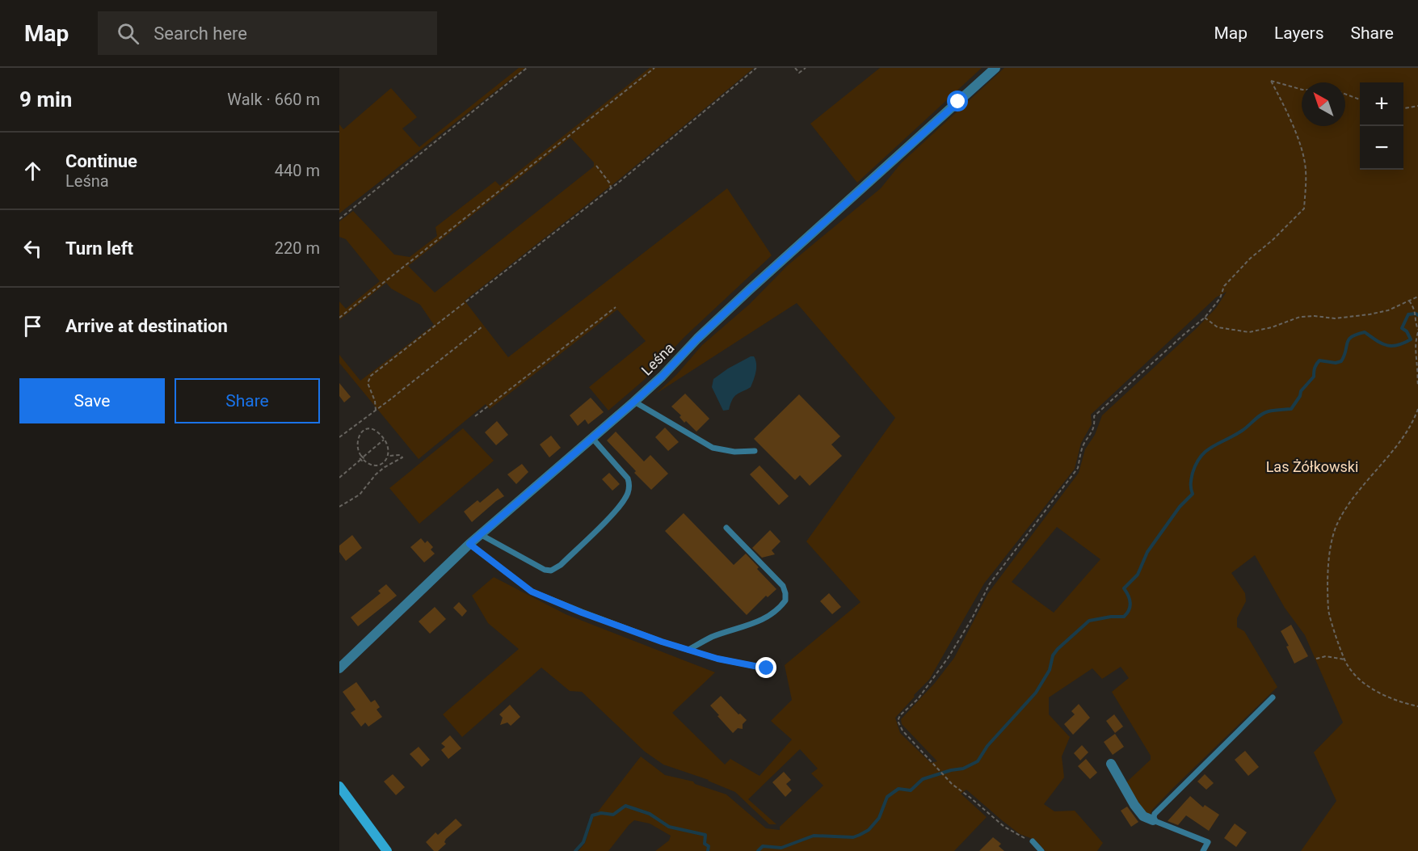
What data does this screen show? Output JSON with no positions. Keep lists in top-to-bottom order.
{
  "streets": {
    "street": ["Leśna"]
  },
  "parks": ["Las Żółkowski"],
  "north": "top left",
  "page": {
    "header": "Map",
    "search": "Search here",
    "nav": ["Map", "Layers", "Share"],
    "heading": ["9 min", "Walk · 660 m"],
    "map_buttons": ["+", "−"],
    "list": [
      ["Continue", "Leśna", "440 m"],
      ["Turn left", "220 m"],
      "Arrive at destination"
    ],
    "buttons": ["Save", "Share"]
  }
}
